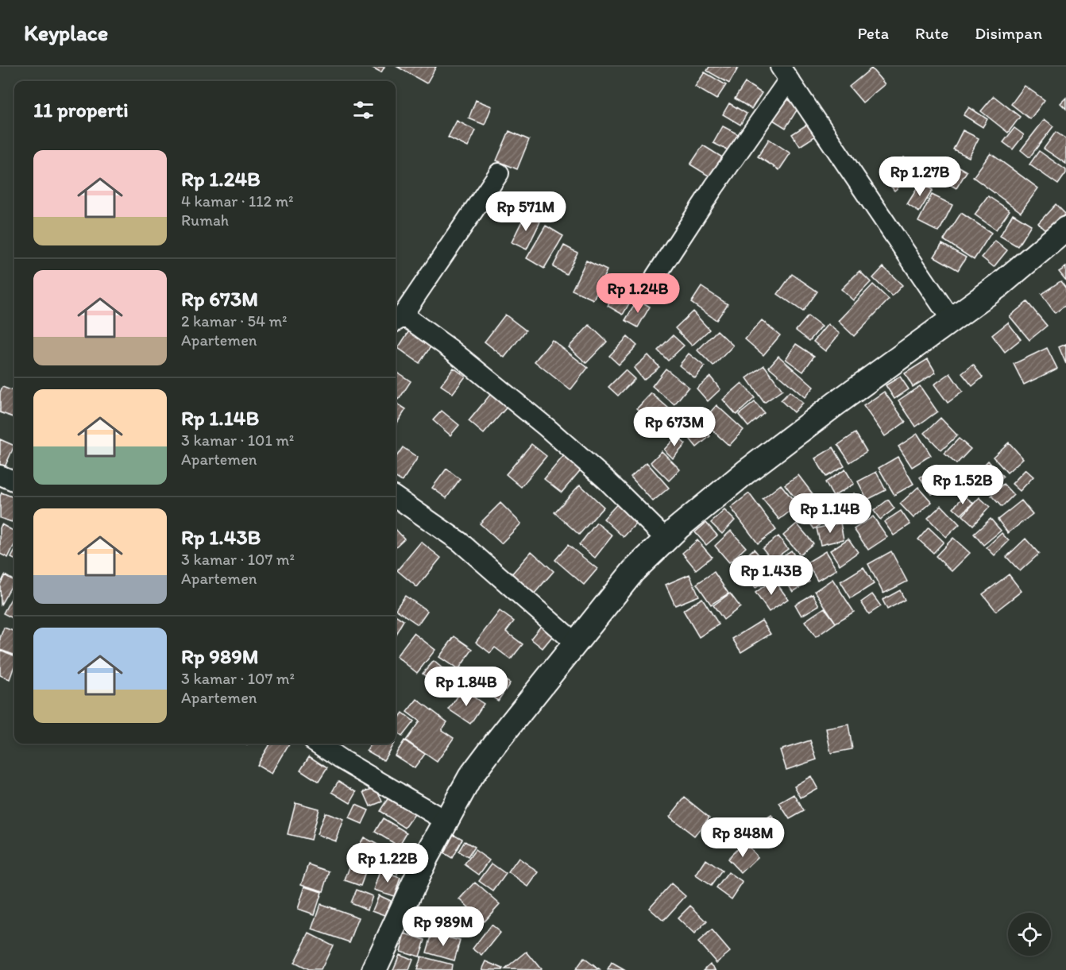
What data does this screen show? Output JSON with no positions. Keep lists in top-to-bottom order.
{
  "page": {
    "header": "Keyplace",
    "nav": ["Peta", "Rute", "Disimpan"],
    "heading": "11 properti",
    "list": [
      {
        "name": "Rp 1.24B",
        "note": "4 kamar · 112 m² · Rumah"
      },
      {
        "name": "Rp 673M",
        "note": "2 kamar · 54 m² · Apartemen"
      },
      {
        "name": "Rp 1.14B",
        "note": "3 kamar · 101 m² · Apartemen"
      },
      {
        "name": "Rp 1.43B",
        "note": "3 kamar · 107 m² · Apartemen"
      },
      {
        "name": "Rp 989M",
        "note": "3 kamar · 107 m² · Apartemen"
      }
    ],
    "price": [
      "Rp 1.27B",
      "Rp 571M",
      "Rp 1.24B",
      "Rp 673M",
      "Rp 1.52B",
      "Rp 1.14B",
      "Rp 1.43B",
      "Rp 1.84B",
      "Rp 848M",
      "Rp 1.22B",
      "Rp 989M"
    ]
  }
}
